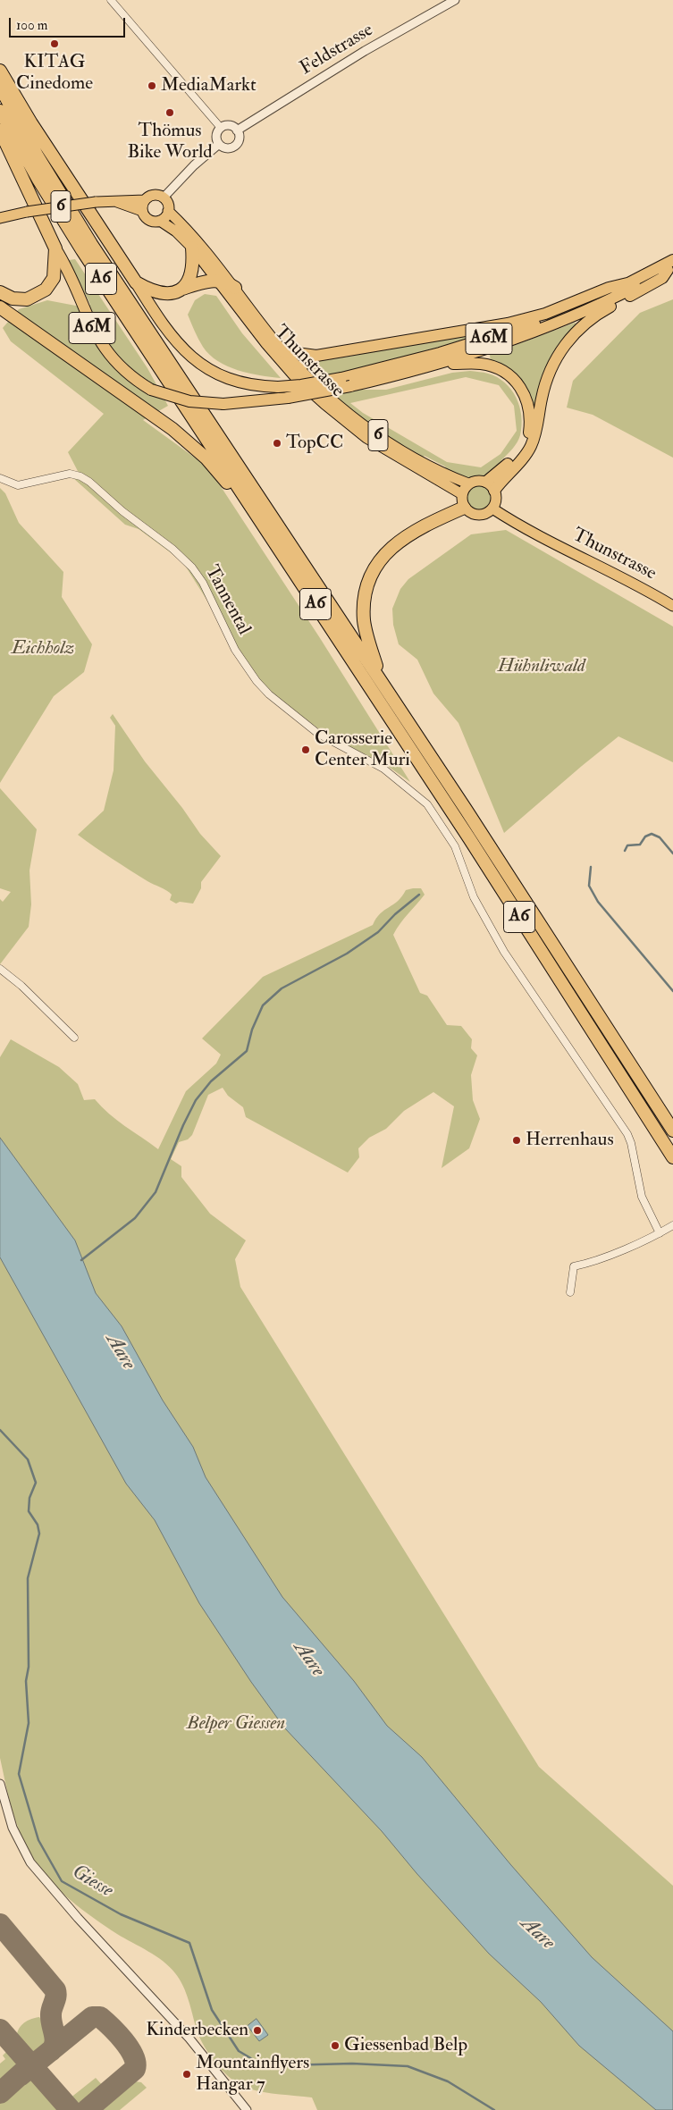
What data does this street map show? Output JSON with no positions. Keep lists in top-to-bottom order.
{
  "streets": {
    "highway": ["A6", "A6M"],
    "main road": ["6", "Thunstrasse"],
    "street": ["Feldstrasse", "Tannental"]
  },
  "crossings": [
    ["6", "Thunstrasse"]
  ],
  "water": ["Aare", "Giesse"],
  "parks": ["Eichholz", "Hühnliwald", "Belper Giessen"],
  "places": [
    "KITAG Cinedome",
    "MediaMarkt",
    "Thömus Bike World",
    "TopCC",
    "Carosserie Center Muri",
    "Herrenhaus",
    "Kinderbecken",
    "Giessenbad Belp",
    "Mountainflyers Hangar 7"
  ],
  "scale_bar": "100 m"
}
